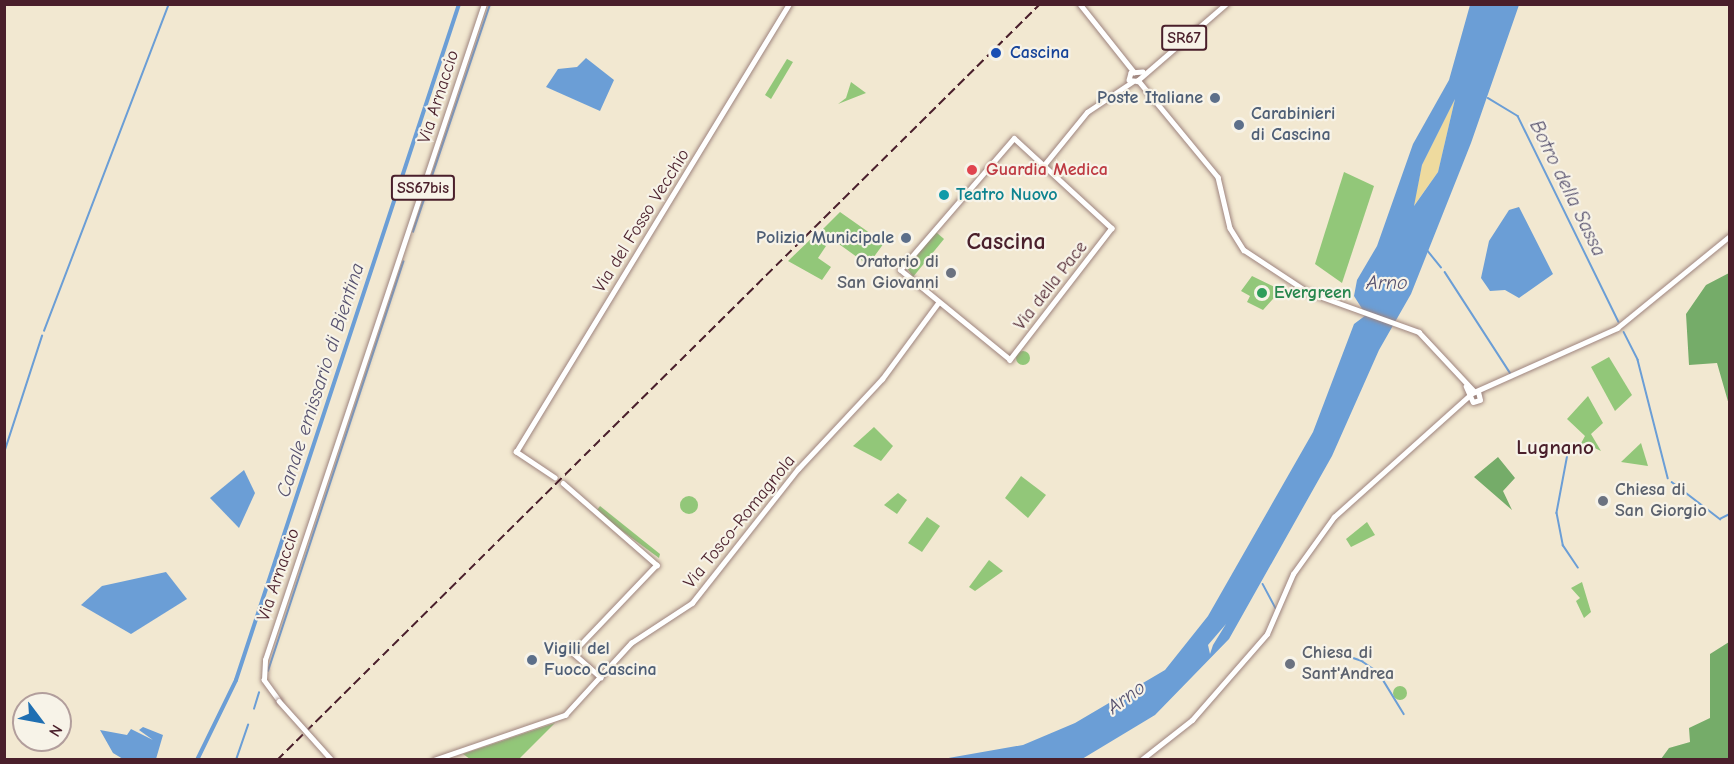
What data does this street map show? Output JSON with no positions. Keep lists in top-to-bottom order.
{
  "streets": {
    "main road": [
      "SR67",
      "Via Arnaccio",
      "SS67bis",
      "Via del Fosso Vecchio",
      "Via della Pace",
      "Via Tosco-Romagnola"
    ]
  },
  "crossings": [
    ["Via della Pace", "Via Tosco-Romagnola"]
  ],
  "districts": ["Cascina", "Lugnano"],
  "water": ["Botro della Sassa", "Arno", "Canale emissario di Bientina"],
  "places": [
    "Cascina",
    "Poste Italiane",
    "Carabinieri di Cascina",
    "Guardia Medica",
    "Teatro Nuovo",
    "Polizia Municipale",
    "Oratorio di San Giovanni",
    "Evergreen",
    "Chiesa di San Giorgio",
    "Vigili del Fuoco Cascina",
    "Chiesa di Sant'Andrea"
  ],
  "north": "bottom right"
}
